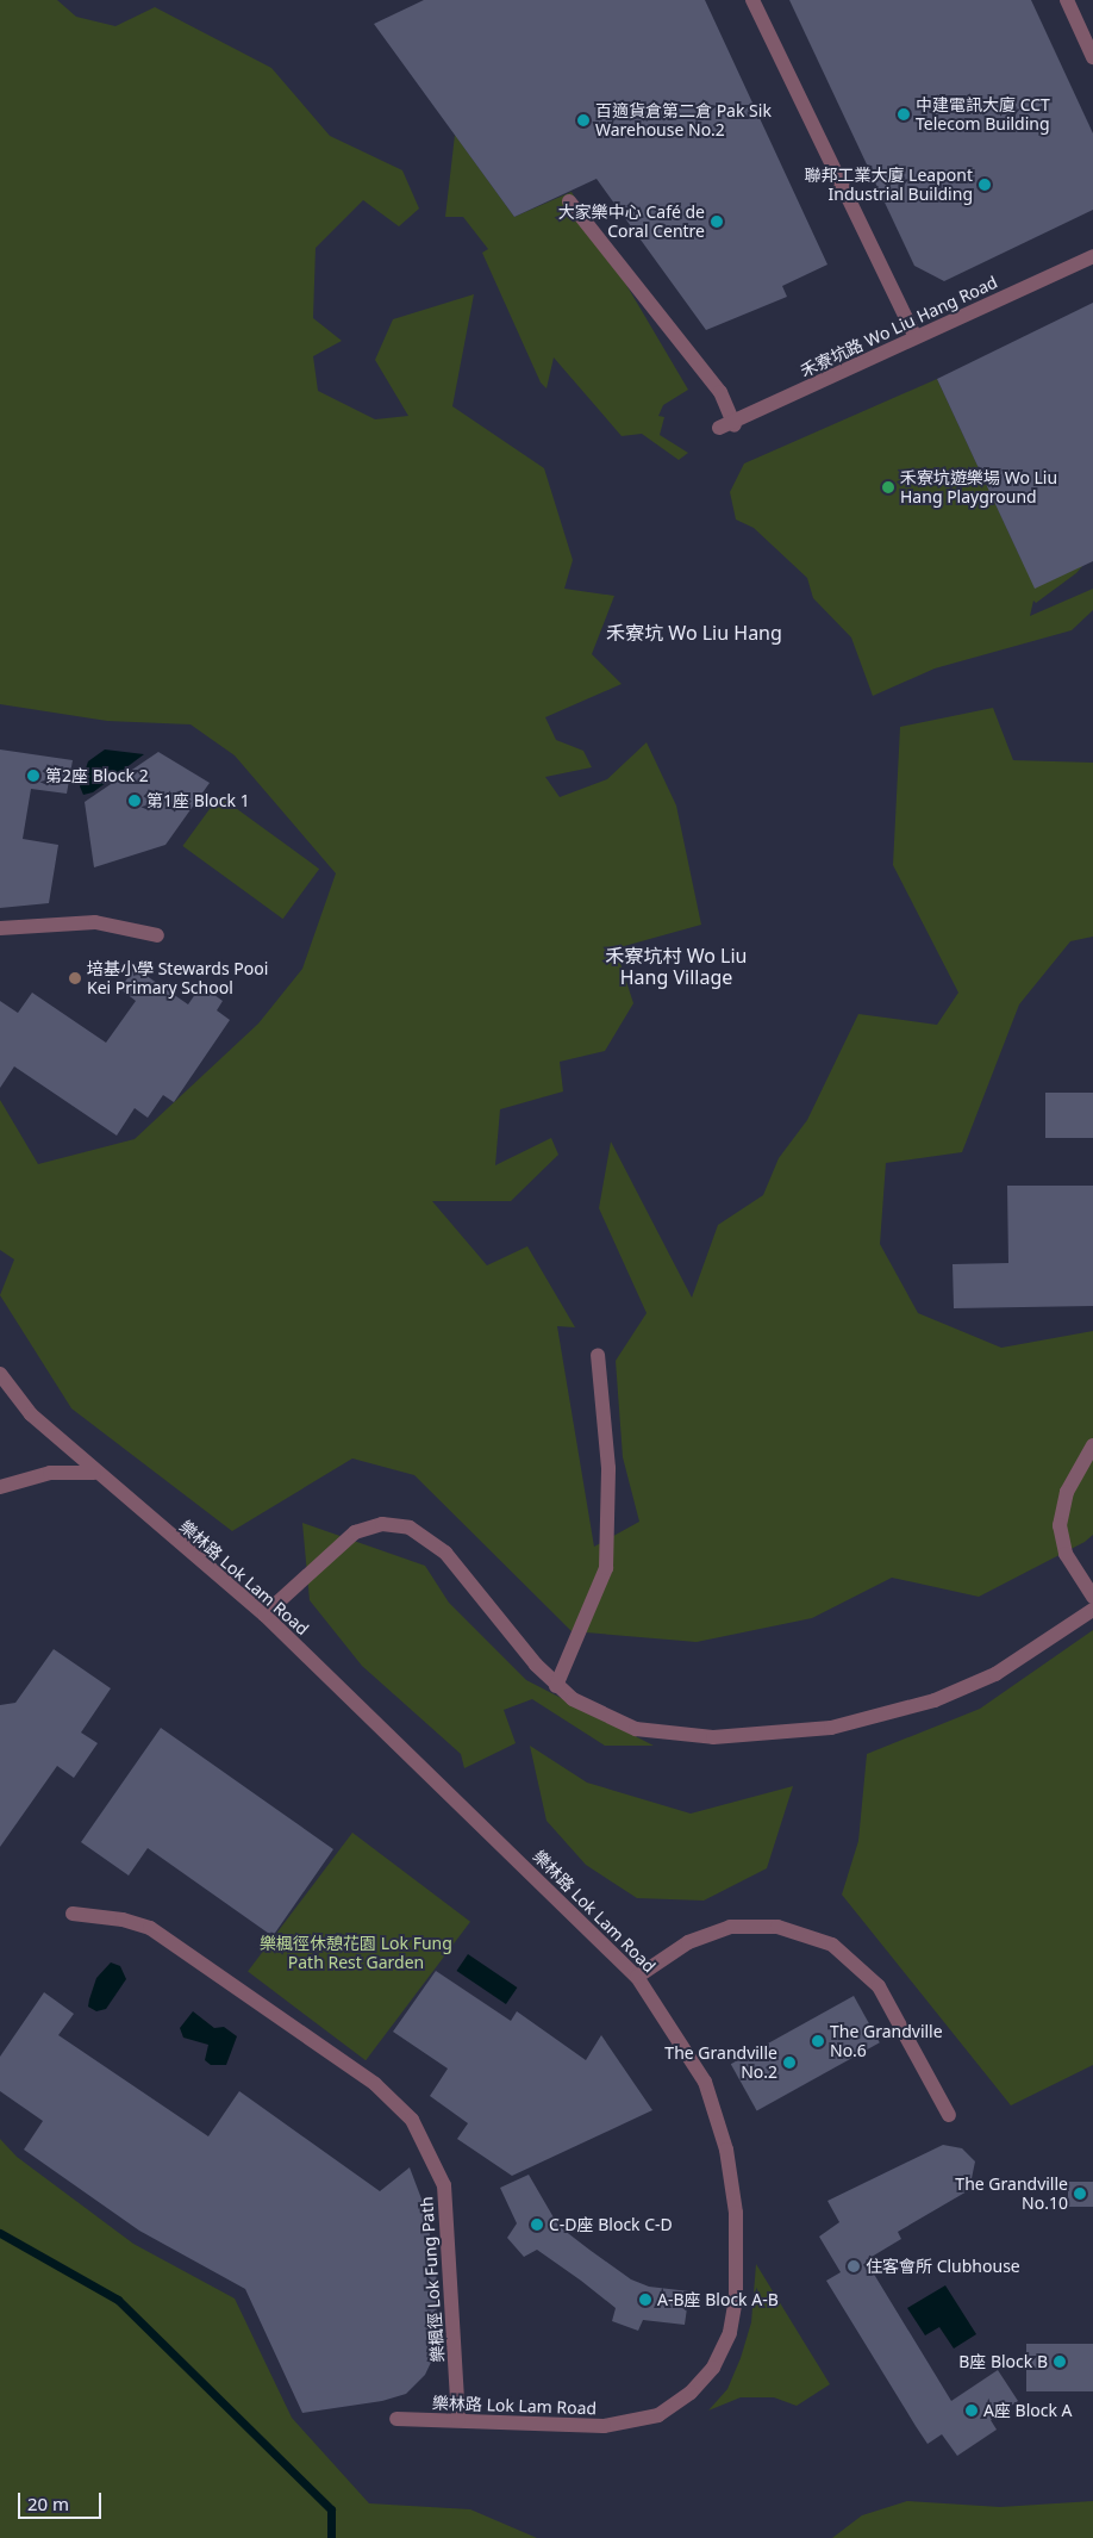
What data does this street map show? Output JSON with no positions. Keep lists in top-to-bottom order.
{
  "streets": {
    "street": ["禾寮坑路 Wo Liu Hang Road", "樂林路 Lok Lam Road", "樂楓徑 Lok Fung Path"]
  },
  "crossings": [
    ["樂林路 Lok Lam Road", "樂楓徑 Lok Fung Path"]
  ],
  "districts": ["禾寮坑 Wo Liu Hang", "禾寮坑村 Wo Liu Hang Village"],
  "parks": ["樂楓徑休憩花園 Lok Fung Path Rest Garden"],
  "places": [
    "中建電訊大廈 CCT Telecom Building",
    "百適貨倉第二倉 Pak Sik Warehouse No.2",
    "聯邦工業大廈 Leapont Industrial Building",
    "大家樂中心 Café de Coral Centre",
    "禾寮坑遊樂場 Wo Liu Hang Playground",
    "第2座 Block 2",
    "第1座 Block 1",
    "培基小學 Stewards Pooi Kei Primary School",
    "The Grandville No.6",
    "The Grandville No.2",
    "The Grandville No.10",
    "C-D座 Block C-D",
    "住客會所 Clubhouse",
    "A-B座 Block A-B",
    "B座 Block B",
    "A座 Block A"
  ],
  "scale_bar": "20 m"
}
